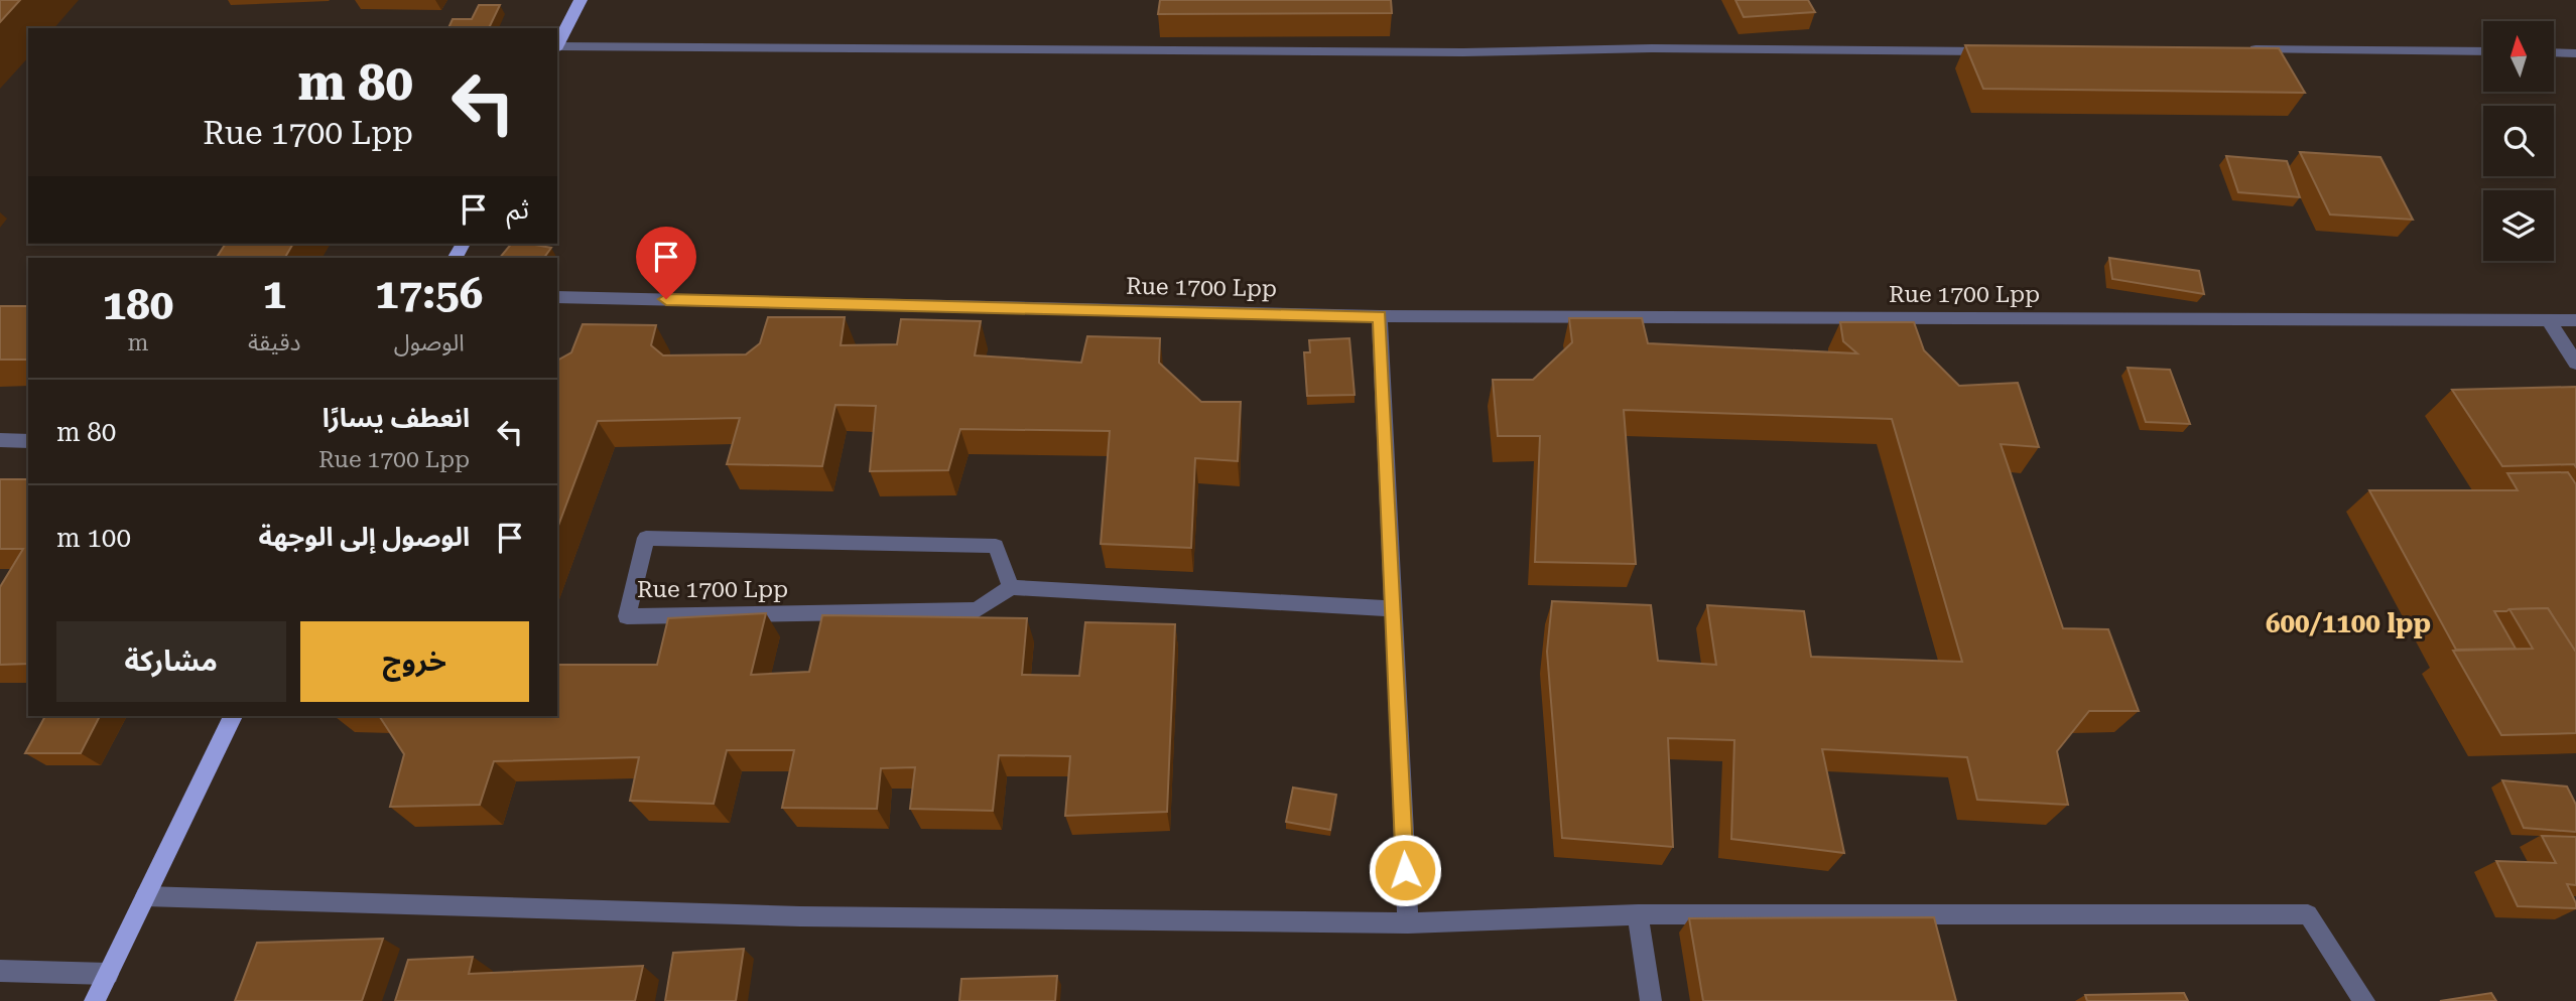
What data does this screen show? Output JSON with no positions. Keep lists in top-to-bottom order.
{
  "streets": {
    "street": ["Rue 1700 Lpp"]
  },
  "districts": ["600/1100 lpp"],
  "north": "top",
  "page": {
    "turn": ["80 m", "Rue 1700 Lpp"],
    "then": "ثم",
    "eta": [
      "17:56",
      "الوصول",
      "1",
      "دقيقة",
      "180",
      "m"
    ],
    "list": [
      {
        "name": "انعطف يسارًا",
        "note": "Rue 1700 Lpp",
        "value": "80 m"
      },
      {
        "name": "الوصول إلى الوجهة",
        "value": "100 m"
      }
    ],
    "buttons": ["خروج", "مشاركة"]
  }
}
